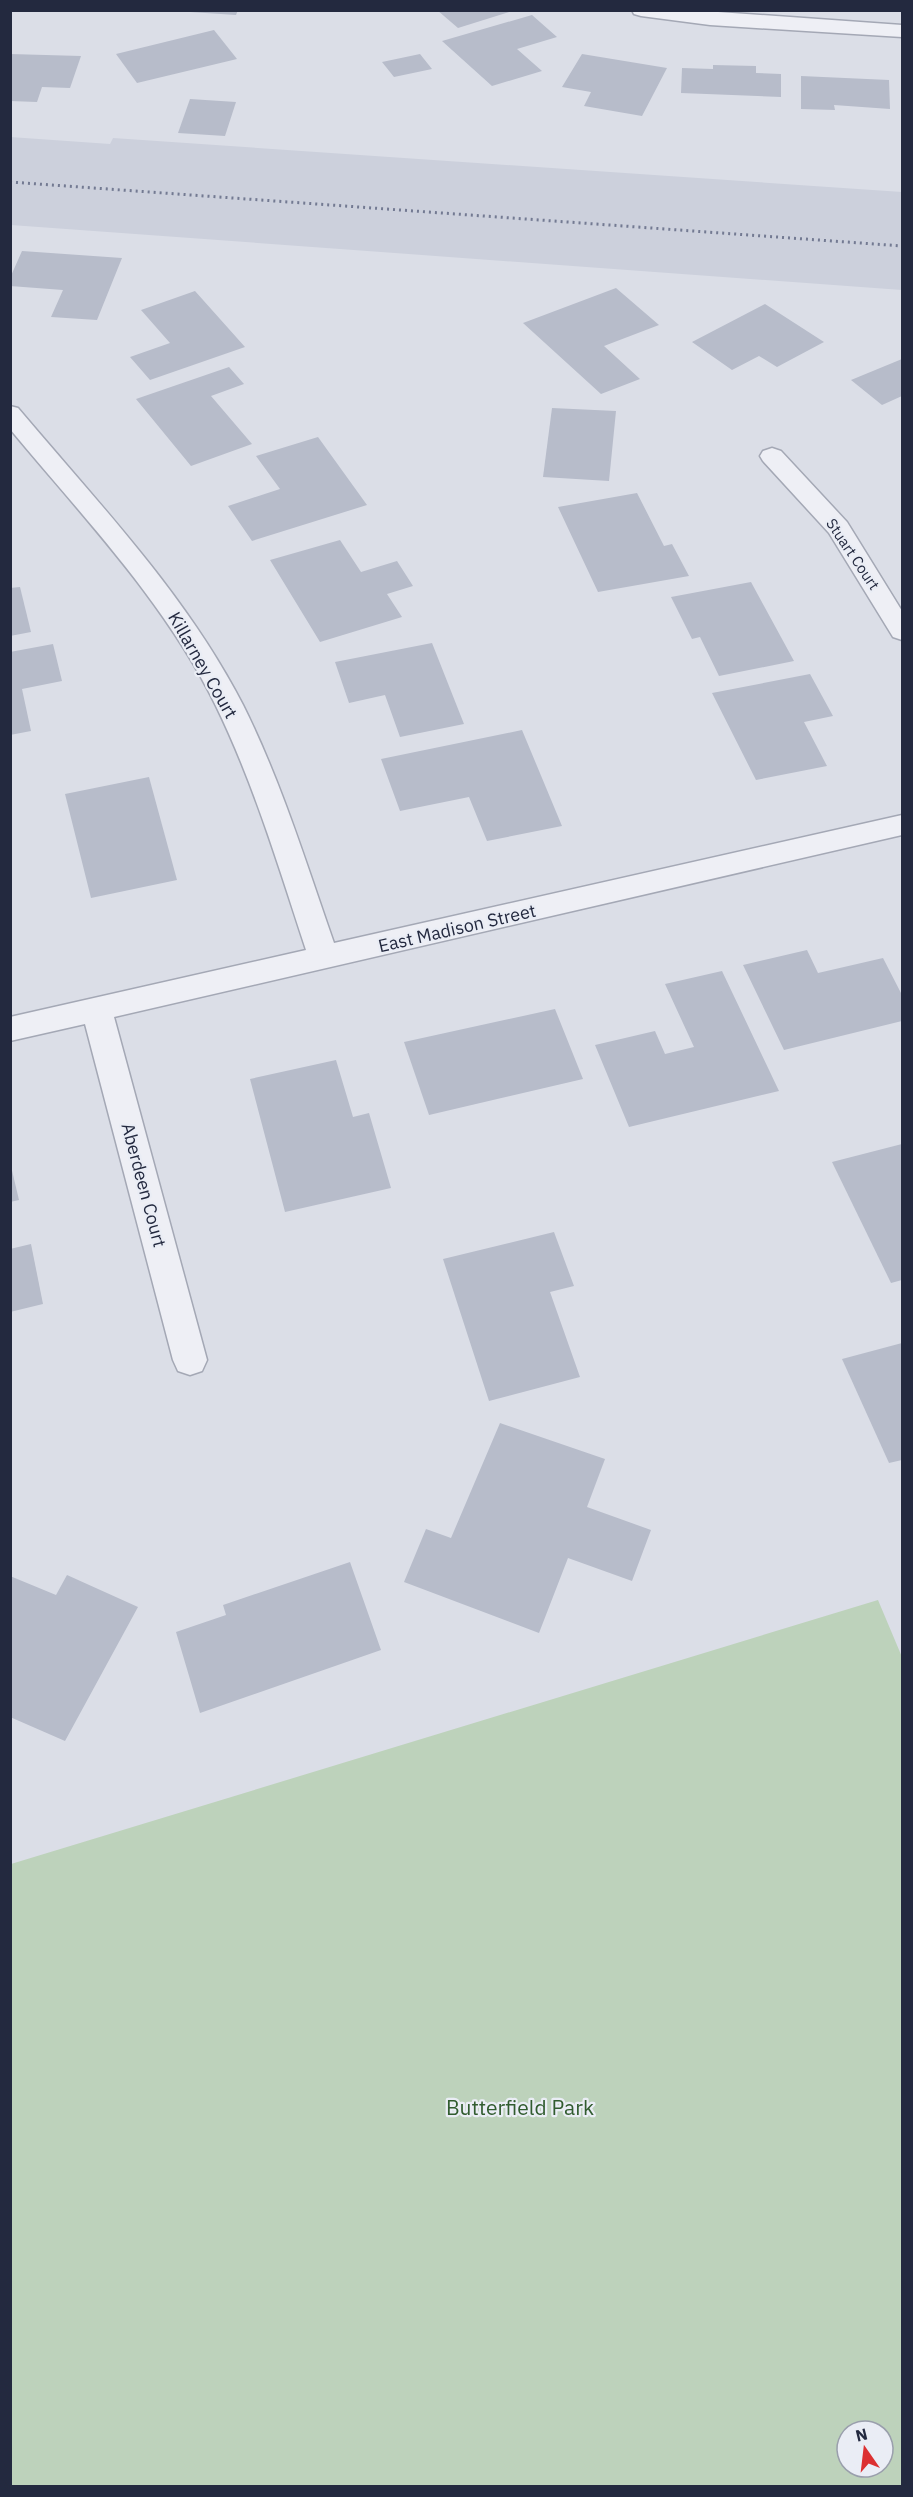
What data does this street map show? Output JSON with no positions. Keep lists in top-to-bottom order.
{
  "streets": {
    "street": [
      "Stuart Court",
      "Killarney Court",
      "East Madison Street",
      "Aberdeen Court"
    ]
  },
  "crossings": [
    ["Killarney Court", "East Madison Street"],
    ["East Madison Street", "Aberdeen Court"]
  ],
  "parks": ["Butterfield Park"],
  "north": "top"
}
